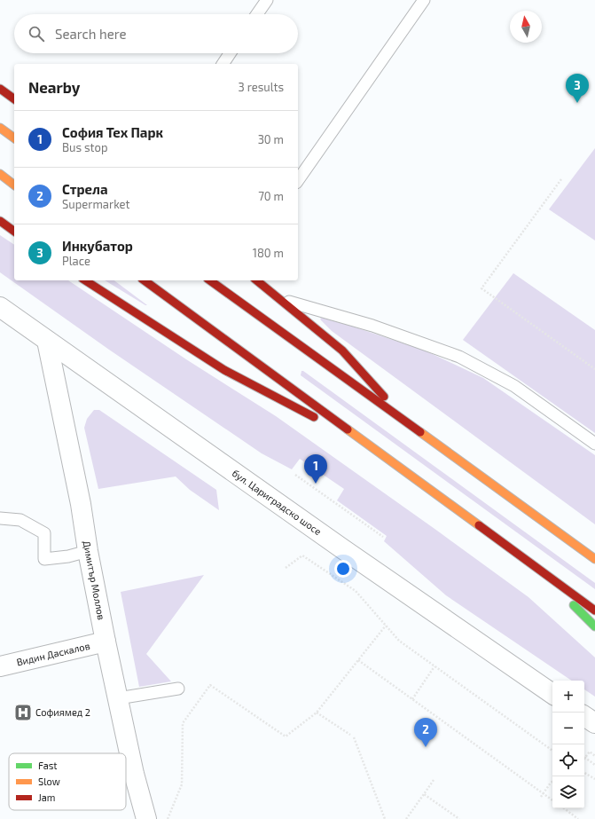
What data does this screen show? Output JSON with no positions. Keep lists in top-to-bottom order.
{
  "streets": {
    "street": ["бул. Цариградско шосе", "Димитър Моллов", "Видин Даскалов"]
  },
  "crossings": [
    ["бул. Цариградско шосе", "Димитър Моллов"],
    ["Димитър Моллов", "Видин Даскалов"]
  ],
  "places": {
    "hospital": ["Софиямед 2"]
  },
  "legend": ["Fast", "Slow", "Jam"],
  "north": "top",
  "page": {
    "search": "Search here",
    "heading": ["Nearby", "3 results"],
    "pins": ["3", "1", "2"],
    "list": [
      {
        "mark": "1",
        "name": "София Тех Парк",
        "note": "Bus stop",
        "value": "30 m"
      },
      {
        "mark": "2",
        "name": "Стрела",
        "note": "Supermarket",
        "value": "70 m"
      },
      {
        "mark": "3",
        "name": "Инкубатор",
        "note": "Place",
        "value": "180 m"
      }
    ],
    "map_buttons": ["+", "−"]
  }
}
